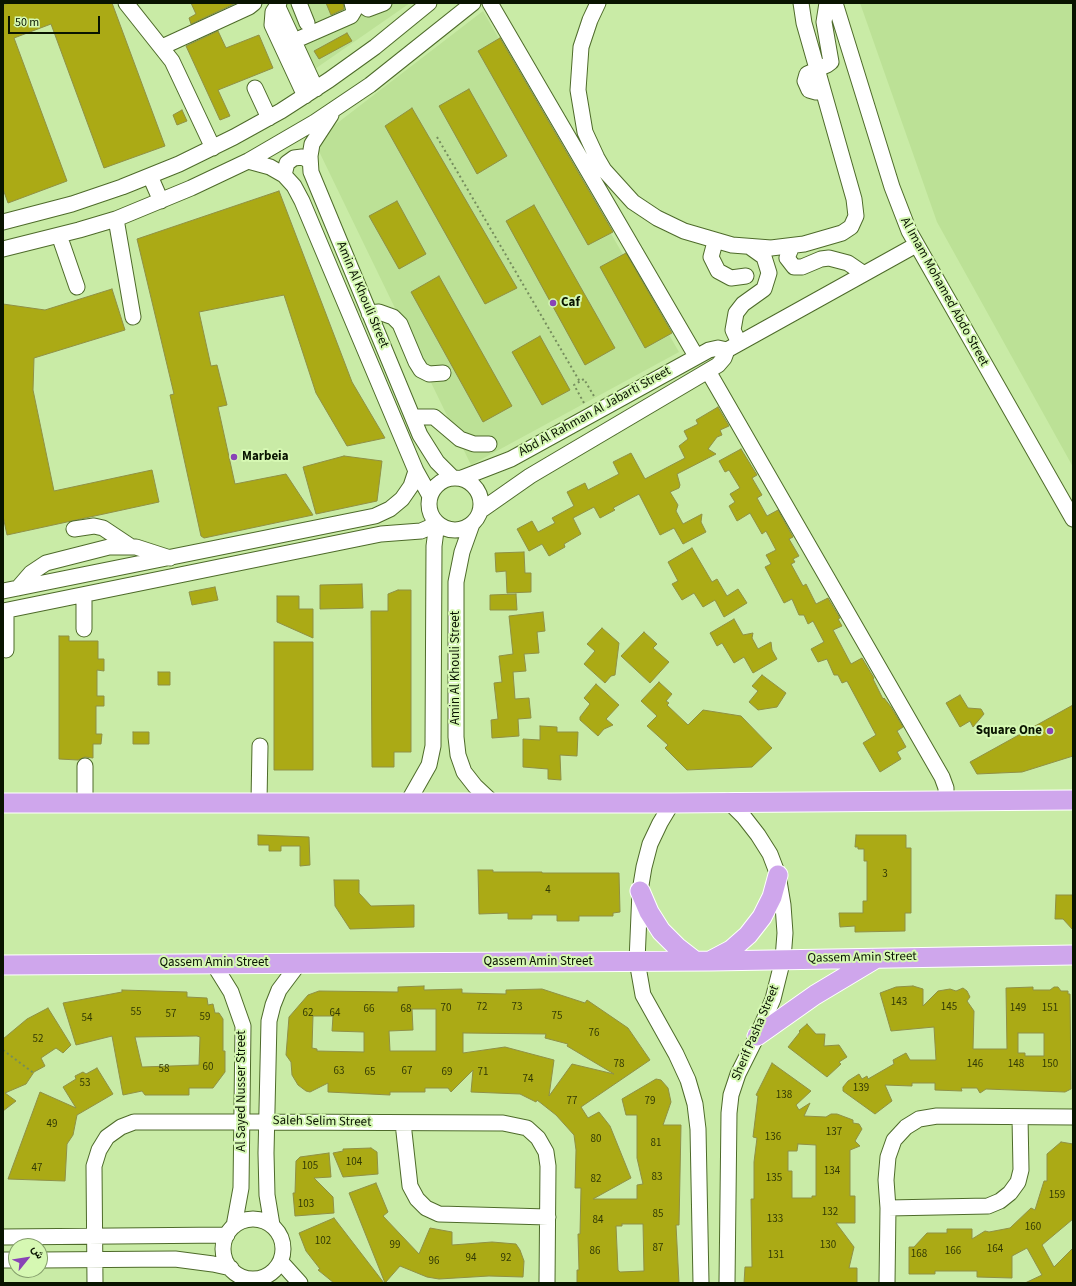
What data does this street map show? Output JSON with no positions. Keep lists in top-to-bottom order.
{
  "streets": {
    "main road": ["Qassem Amin Street"],
    "street": [
      "Al Imam Mohamed Abdo Street",
      "Amin Al Khouli Street",
      "Abd Al Rahman Al Jabarti Street",
      "Sherif Pasha Street",
      "Al Sayed Nusser Street",
      "Saleh Selim Street"
    ]
  },
  "crossings": [
    ["Al Imam Mohamed Abdo Street", "Abd Al Rahman Al Jabarti Street"],
    ["Amin Al Khouli Street", "Abd Al Rahman Al Jabarti Street"],
    ["Qassem Amin Street", "Sherif Pasha Street"],
    ["Qassem Amin Street", "Al Sayed Nusser Street"],
    ["Al Sayed Nusser Street", "Saleh Selim Street"]
  ],
  "places": ["Caf", "Marbeia", "Square One"],
  "house_numbers": [
    "3",
    "4",
    "143",
    "72",
    "73",
    "145",
    "70",
    "149",
    "151",
    "66",
    "68",
    "55",
    "62",
    "64",
    "57",
    "75",
    "59",
    "54",
    "76",
    "52",
    "78",
    "146",
    "148",
    "150",
    "60",
    "58",
    "63",
    "67",
    "65",
    "69",
    "71",
    "74",
    "53",
    "139",
    "138",
    "77",
    "79",
    "49",
    "137",
    "136",
    "80",
    "81",
    "104",
    "105",
    "47",
    "134",
    "83",
    "135",
    "82",
    "159",
    "103",
    "132",
    "85",
    "133",
    "84",
    "160",
    "102",
    "99",
    "130",
    "87",
    "164",
    "86",
    "166",
    "168",
    "131",
    "94",
    "92",
    "96"
  ],
  "scale_bar": "50 m",
  "north": "top right"
}
